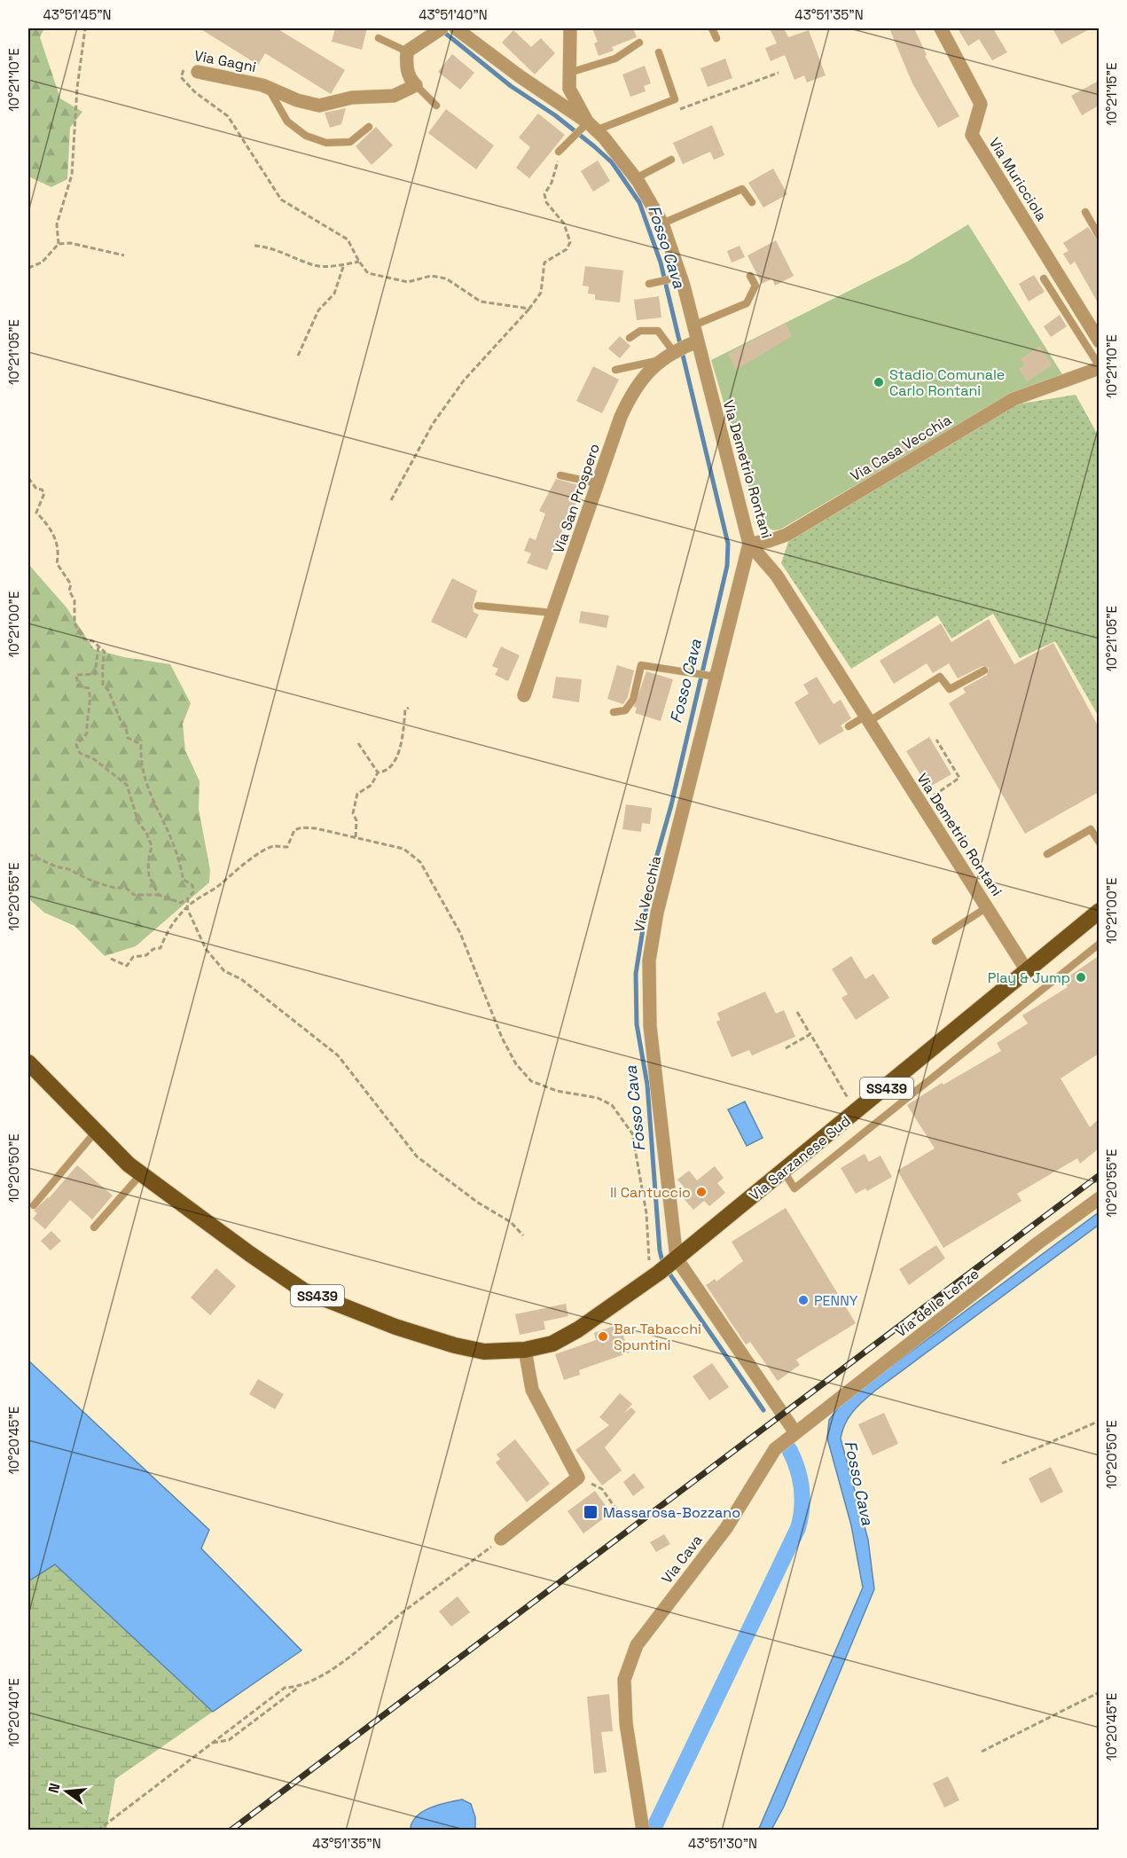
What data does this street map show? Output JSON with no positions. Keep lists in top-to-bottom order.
{
  "streets": {
    "main road": ["SS439", "Via Sarzanese Sud"],
    "street": [
      "Via Gagni",
      "Via Muricciola",
      "Via Casa Vecchia",
      "Via Demetrio Rontani",
      "Via San Prospero",
      "Via Vecchia",
      "Via delle Lenze",
      "Via Cava"
    ]
  },
  "crossings": [
    ["Via Casa Vecchia", "Via Demetrio Rontani"],
    ["Via Casa Vecchia", "Via Vecchia"],
    ["Via Demetrio Rontani", "Via San Prospero"],
    ["Via Demetrio Rontani", "Via Vecchia"],
    ["Via Demetrio Rontani", "Via Sarzanese Sud"],
    ["Via Vecchia", "SS439"],
    ["Via Vecchia", "Via Sarzanese Sud"],
    ["SS439", "Via Sarzanese Sud"],
    ["Via delle Lenze", "Via Cava"]
  ],
  "water": ["Fosso Cava"],
  "places": {
    "other": [
      "Stadio Comunale Carlo Rontani",
      "Play & Jump",
      "Il Cantuccio",
      "PENNY",
      "Bar Tabacchi Spuntini"
    ],
    "transit": ["Massarosa-Bozzano"]
  },
  "north": "left",
  "coordinates": [
    "43°51'45\"N",
    "43°51'40\"N",
    "43°51'35\"N",
    "10°21'10\"E",
    "10°21'15\"E",
    "10°21'05\"E",
    "10°21'00\"E",
    "10°20'55\"E",
    "10°20'50\"E",
    "10°20'45\"E",
    "10°20'40\"E",
    "43°51'30\"N"
  ]
}
